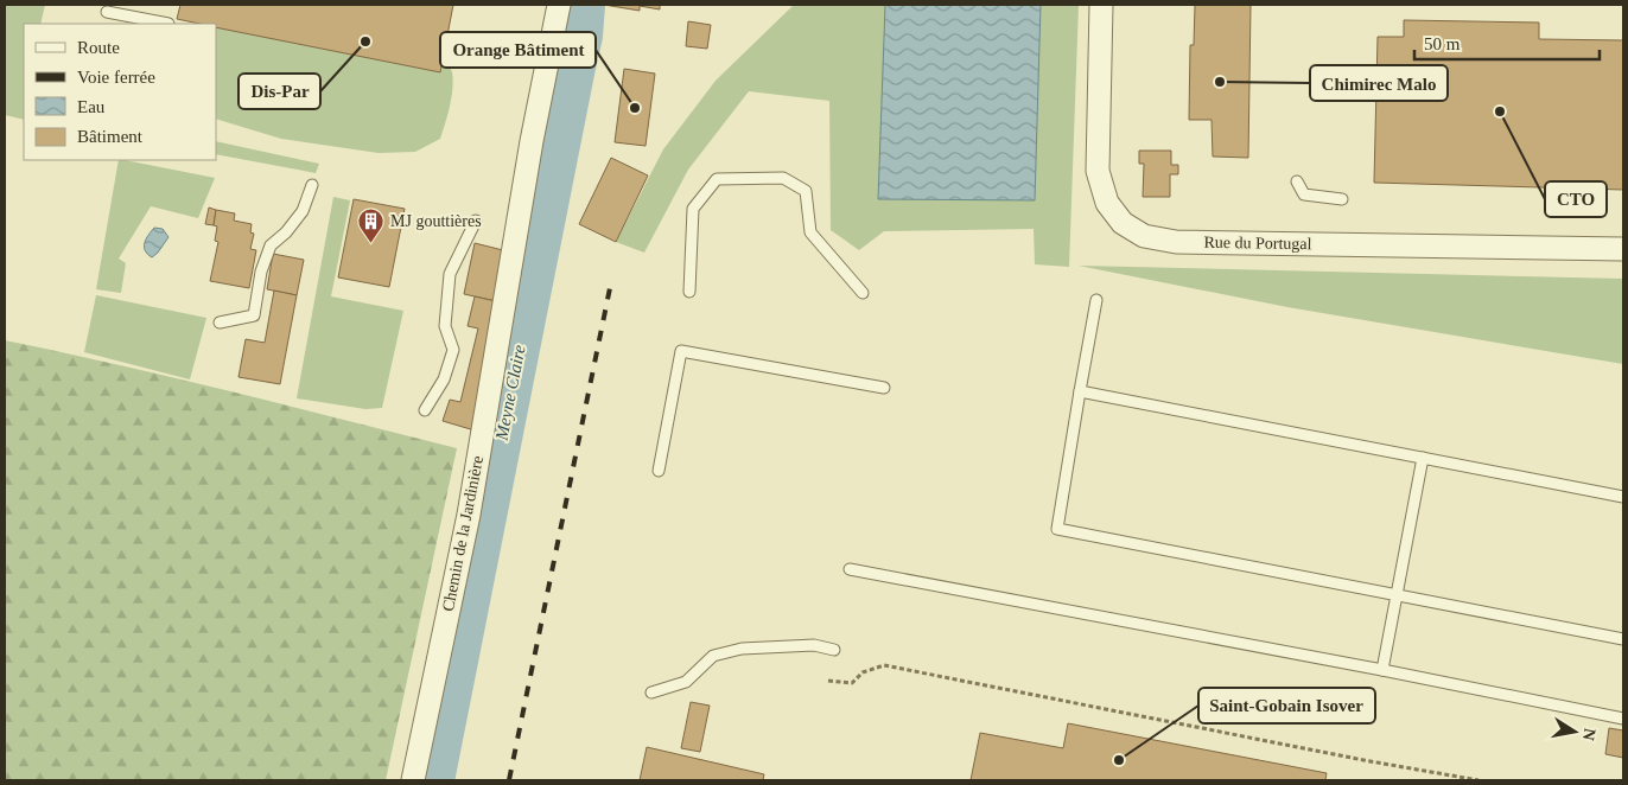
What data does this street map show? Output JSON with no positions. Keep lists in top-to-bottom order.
{
  "streets": {
    "street": ["Rue du Portugal", "Chemin de la Jardinière"]
  },
  "water": ["Meyne Claire"],
  "places": {
    "other": [
      "Dis-Par",
      "Chimirec Malo",
      "Orange Bâtiment",
      "CTO",
      "Saint-Gobain Isover"
    ],
    "building": ["MJ gouttières"]
  },
  "legend": [
    "Route",
    "Voie ferrée",
    "Eau",
    "Bâtiment"
  ],
  "scale_bar": "50 m",
  "north": "right"
}
